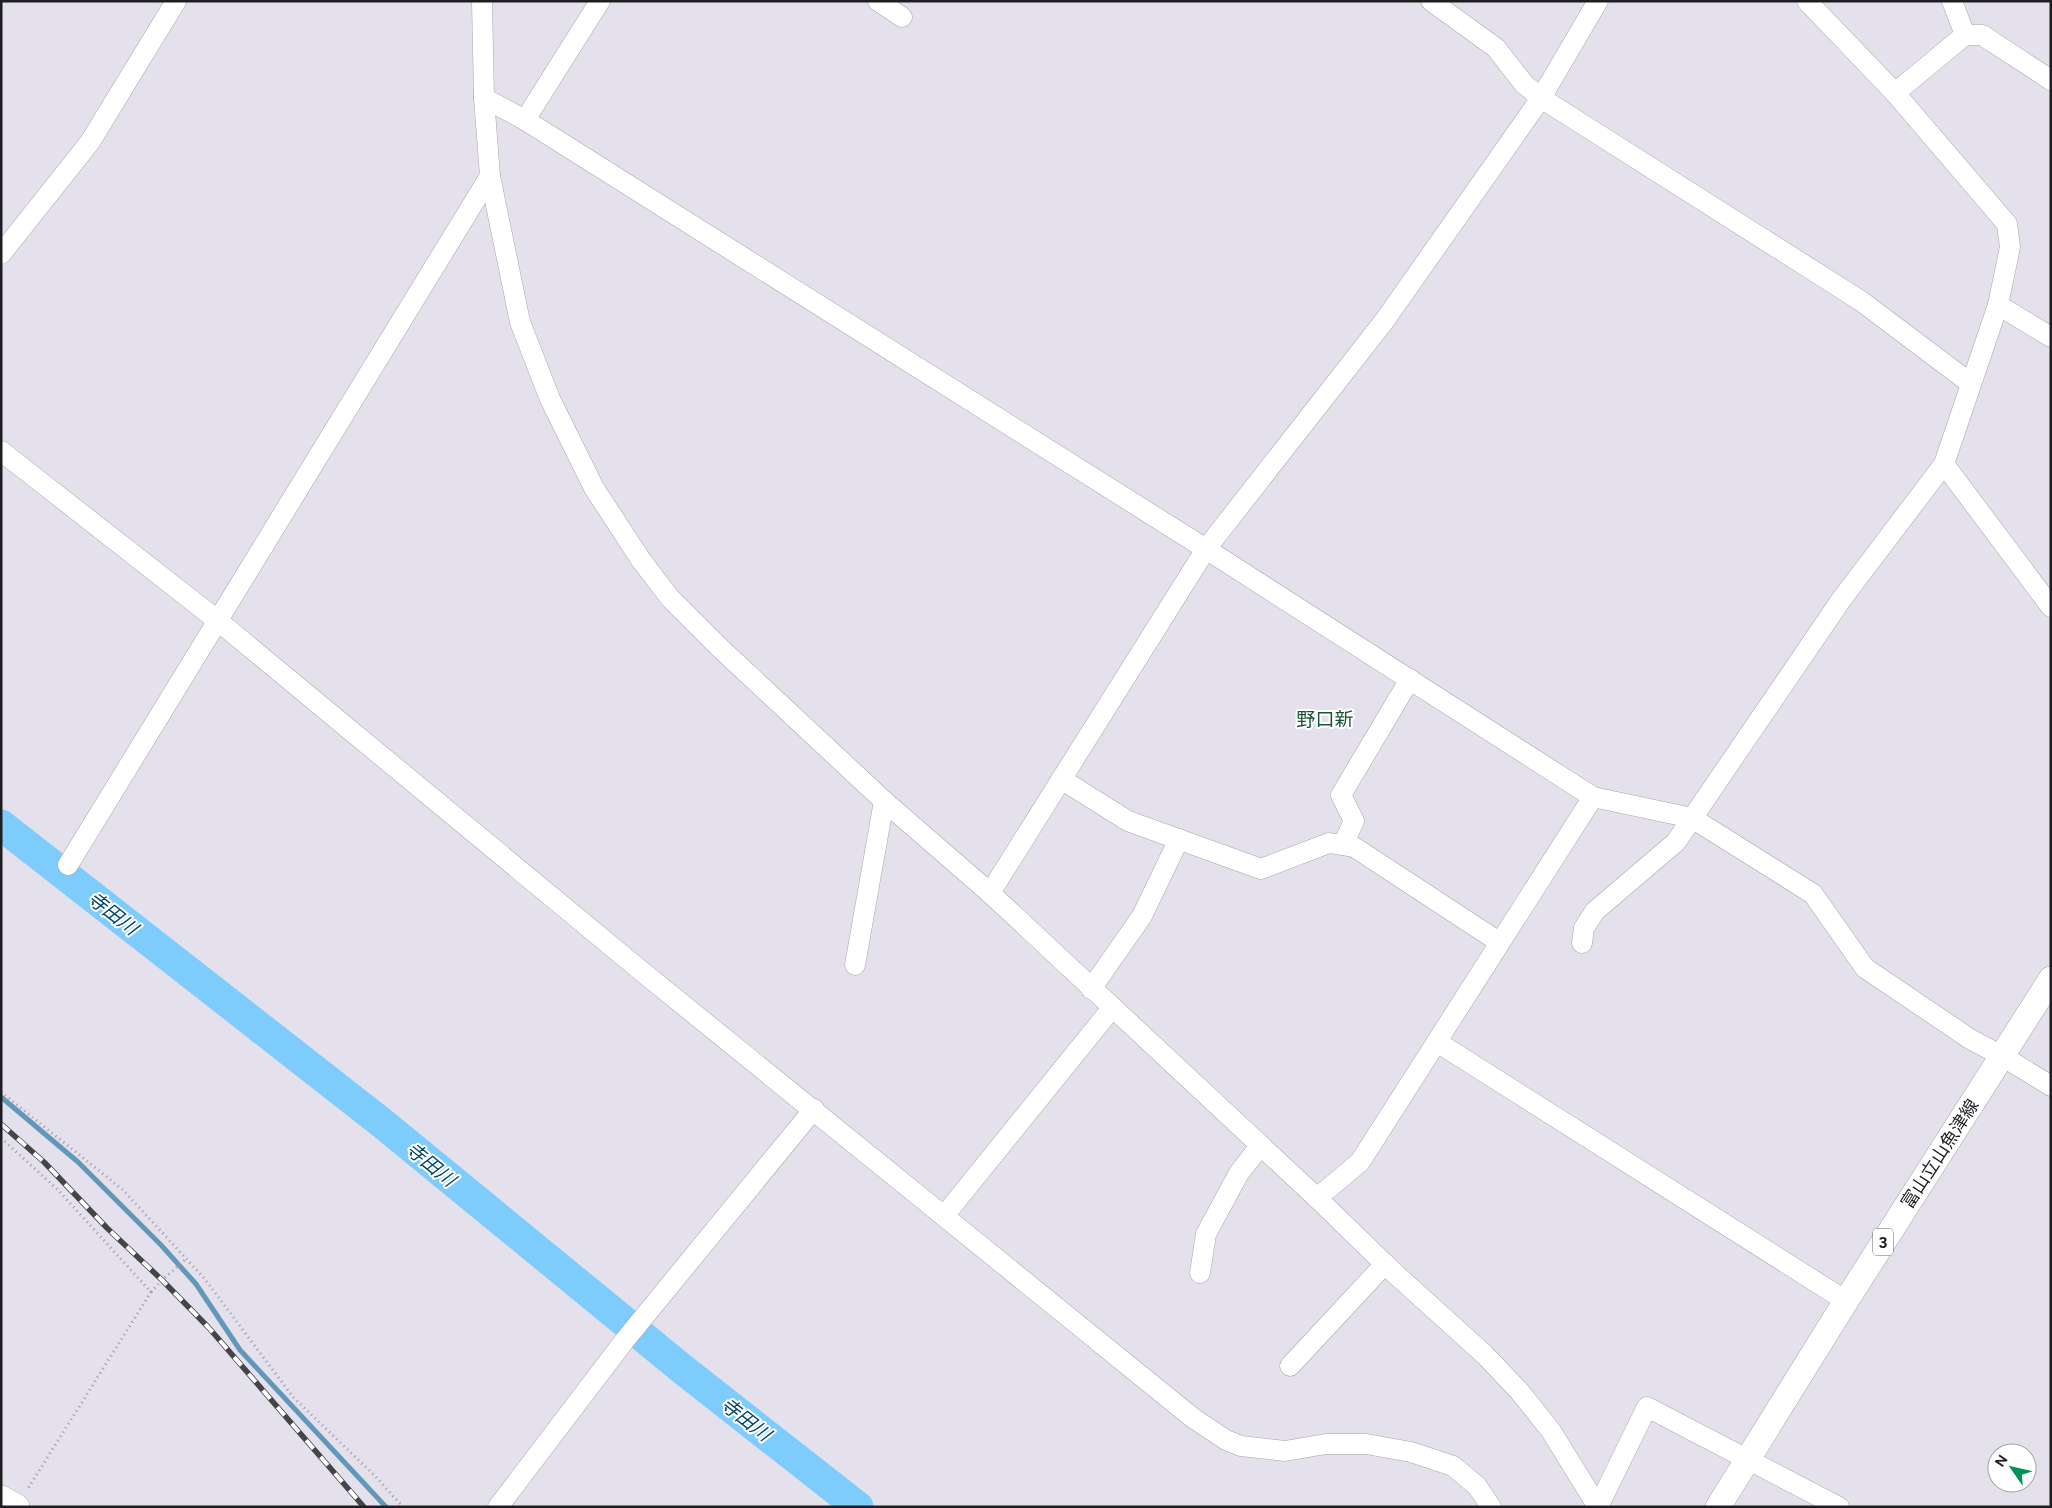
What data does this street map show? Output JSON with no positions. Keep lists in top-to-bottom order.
{
  "streets": {
    "main road": ["富山立山魚津線", "3"]
  },
  "districts": ["野口新"],
  "water": ["寺田川"],
  "north": "top left"
}
